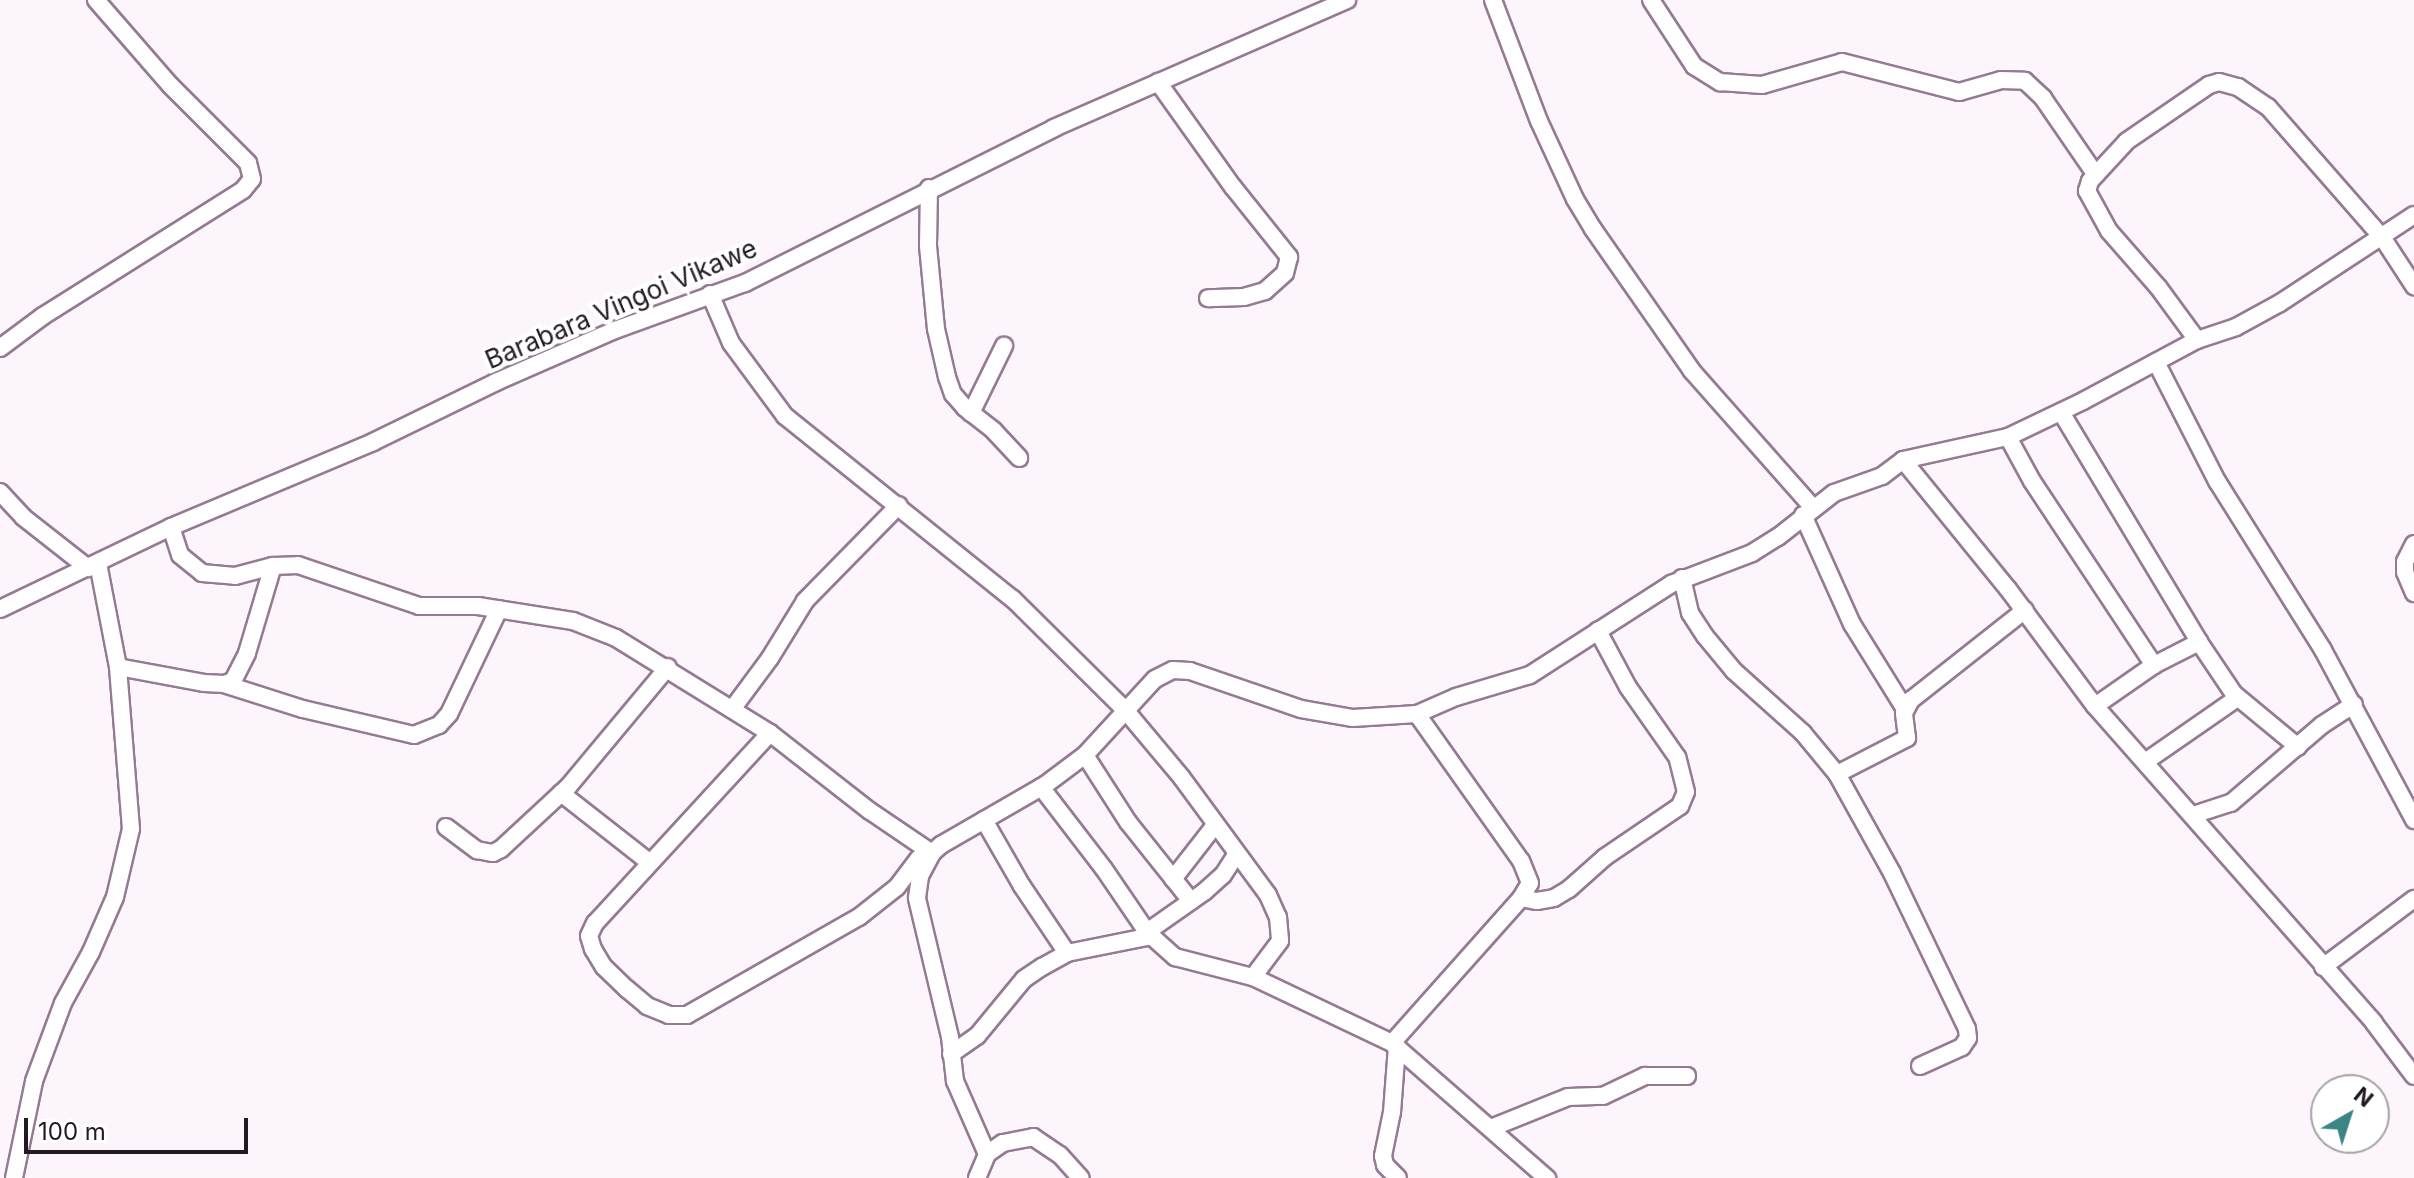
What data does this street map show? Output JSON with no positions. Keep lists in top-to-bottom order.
{
  "streets": {
    "street": ["Barabara Vingoi Vikawe"]
  },
  "scale_bar": "100 m",
  "north": "top right"
}
